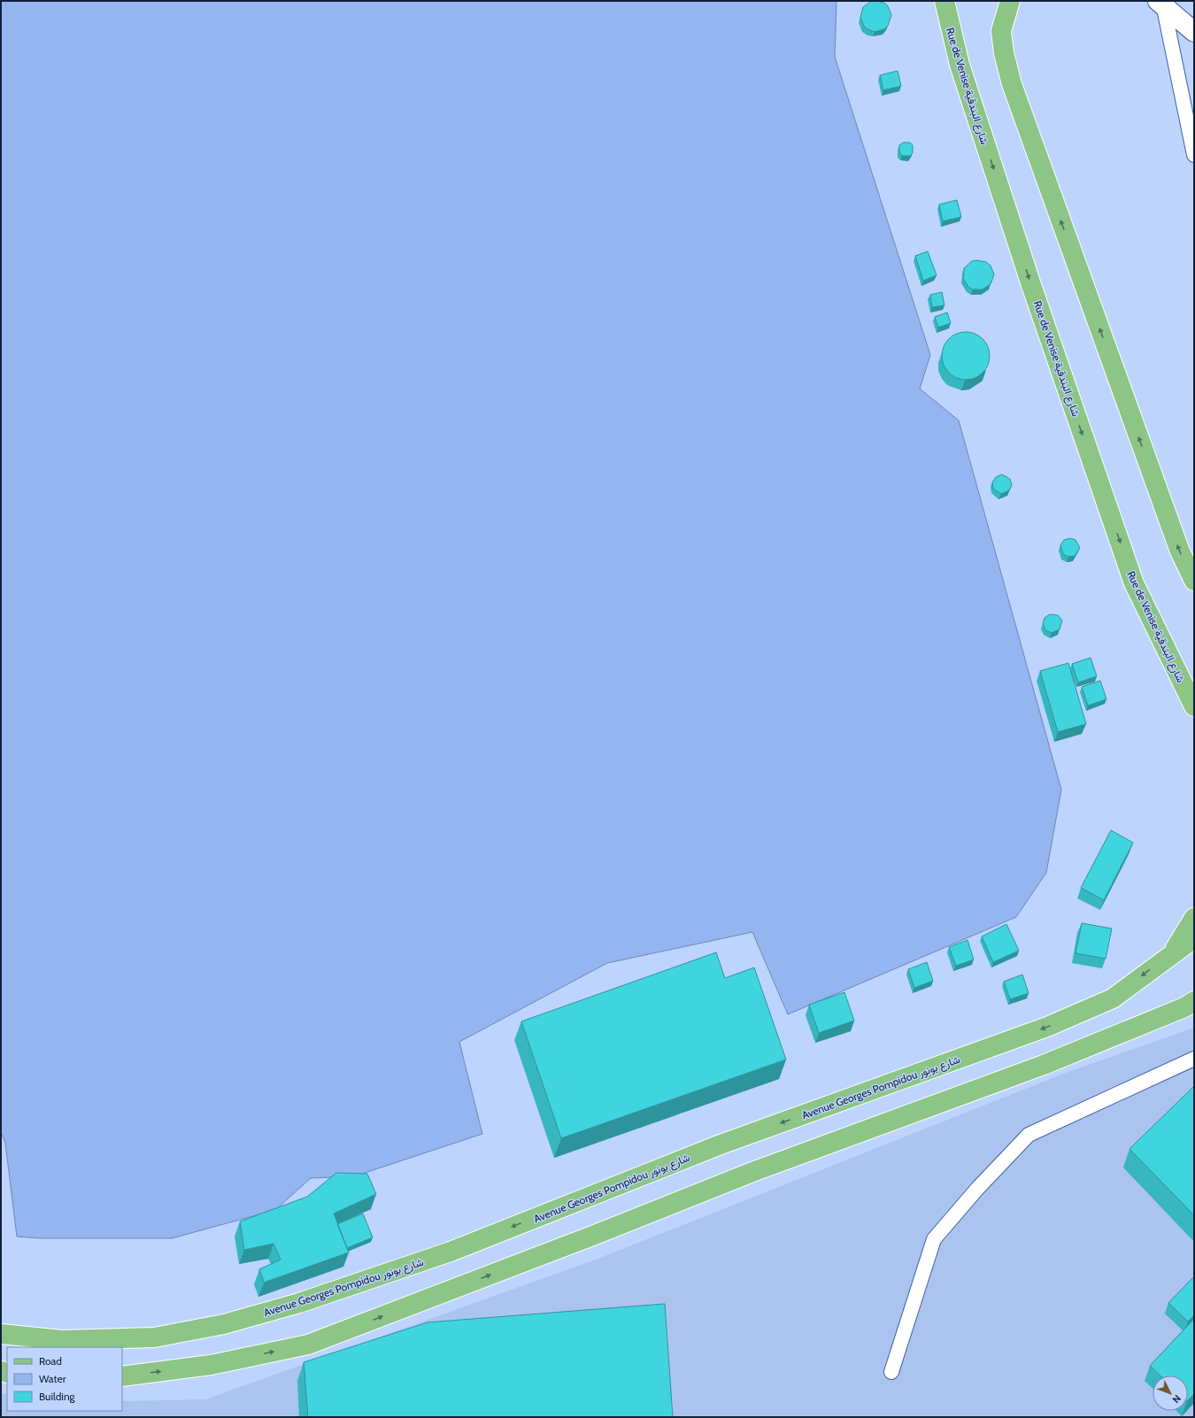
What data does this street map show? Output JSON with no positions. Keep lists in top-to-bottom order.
{
  "streets": {
    "main road": ["Rue de Venise شارع البندقية", "Avenue Georges Pompidou شارع بونور"]
  },
  "legend": ["Road", "Water", "Building"],
  "north": "bottom right"
}
